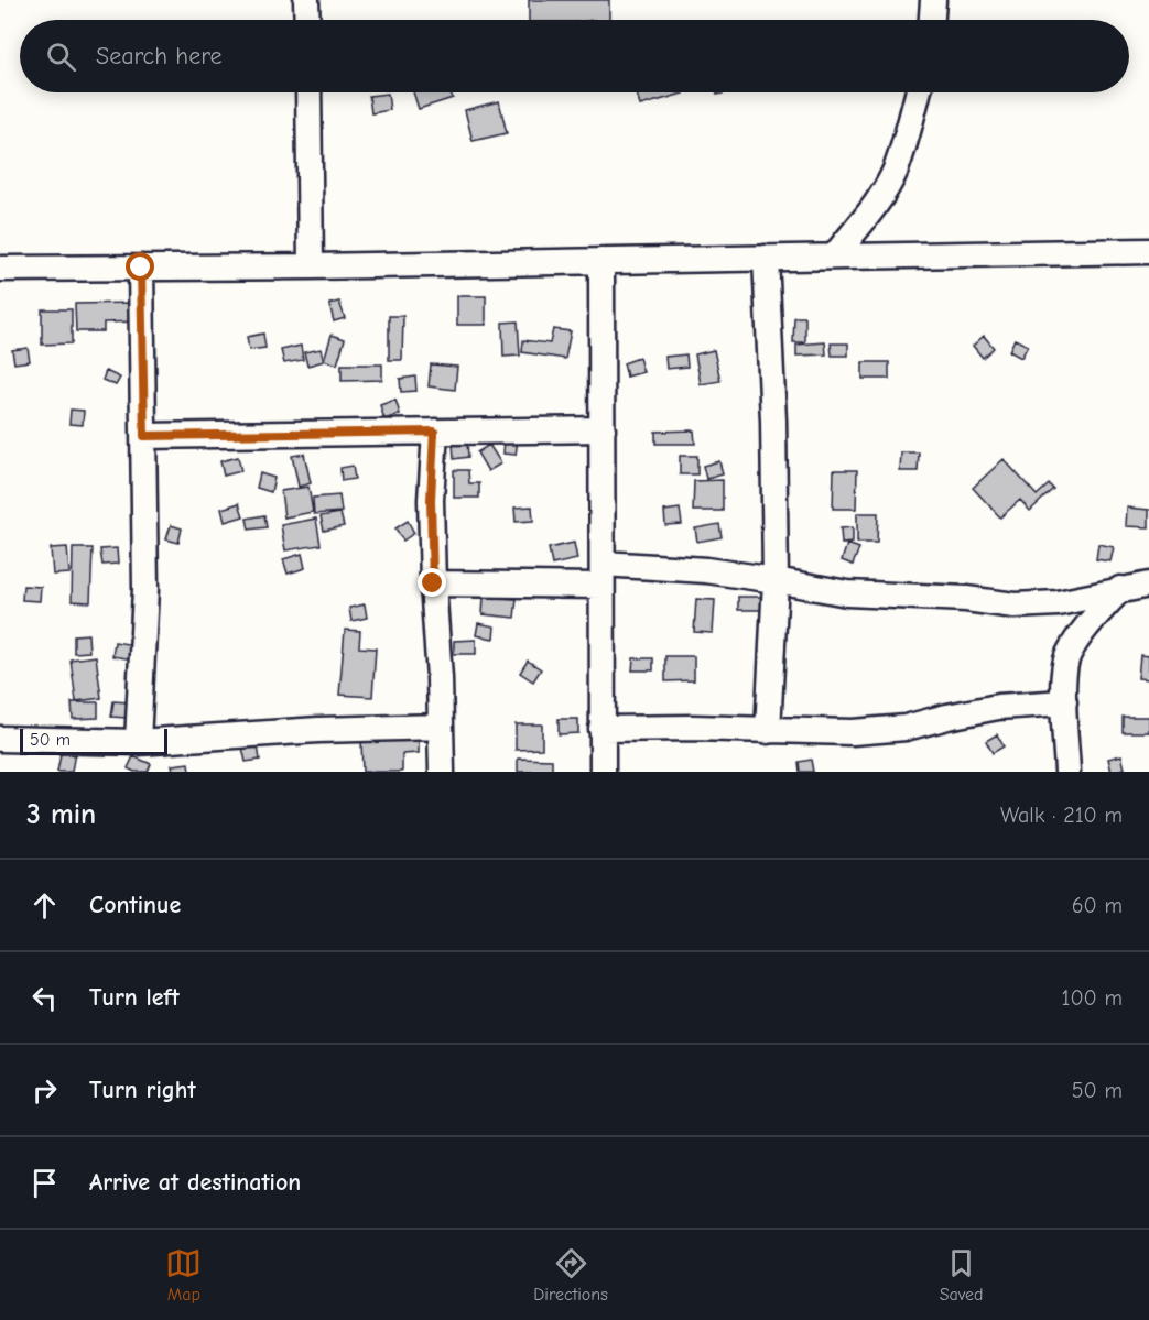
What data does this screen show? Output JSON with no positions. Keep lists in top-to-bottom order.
{
  "scale_bar": "50 m",
  "page": {
    "search": "Search here",
    "scale": "50 m",
    "heading": ["3 min", "Walk · 210 m"],
    "list": [
      ["Continue", "60 m"],
      ["Turn left", "100 m"],
      ["Turn right", "50 m"],
      "Arrive at destination"
    ],
    "nav": ["Map", "Directions", "Saved"]
  }
}
